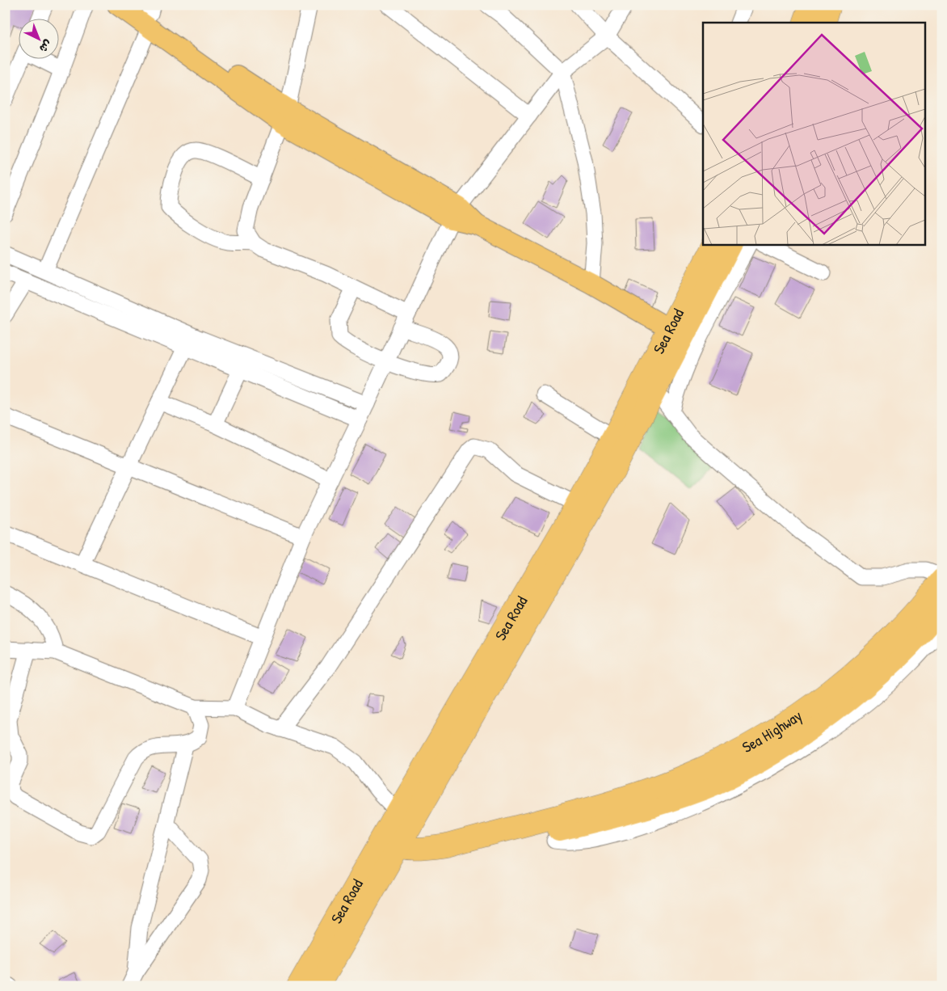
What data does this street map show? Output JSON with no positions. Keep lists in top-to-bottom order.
{
  "streets": {
    "highway": ["Sea Road", "Sea Highway"]
  },
  "north": "bottom right"
}
